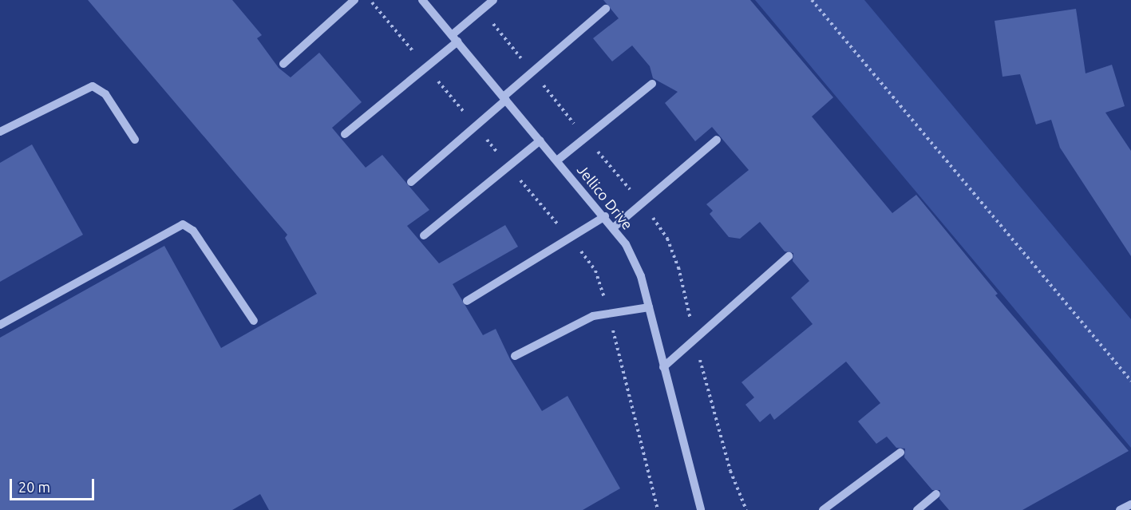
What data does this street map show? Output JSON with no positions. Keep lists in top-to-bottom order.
{
  "streets": {
    "street": ["Jellico Drive"]
  },
  "scale_bar": "20 m"
}
